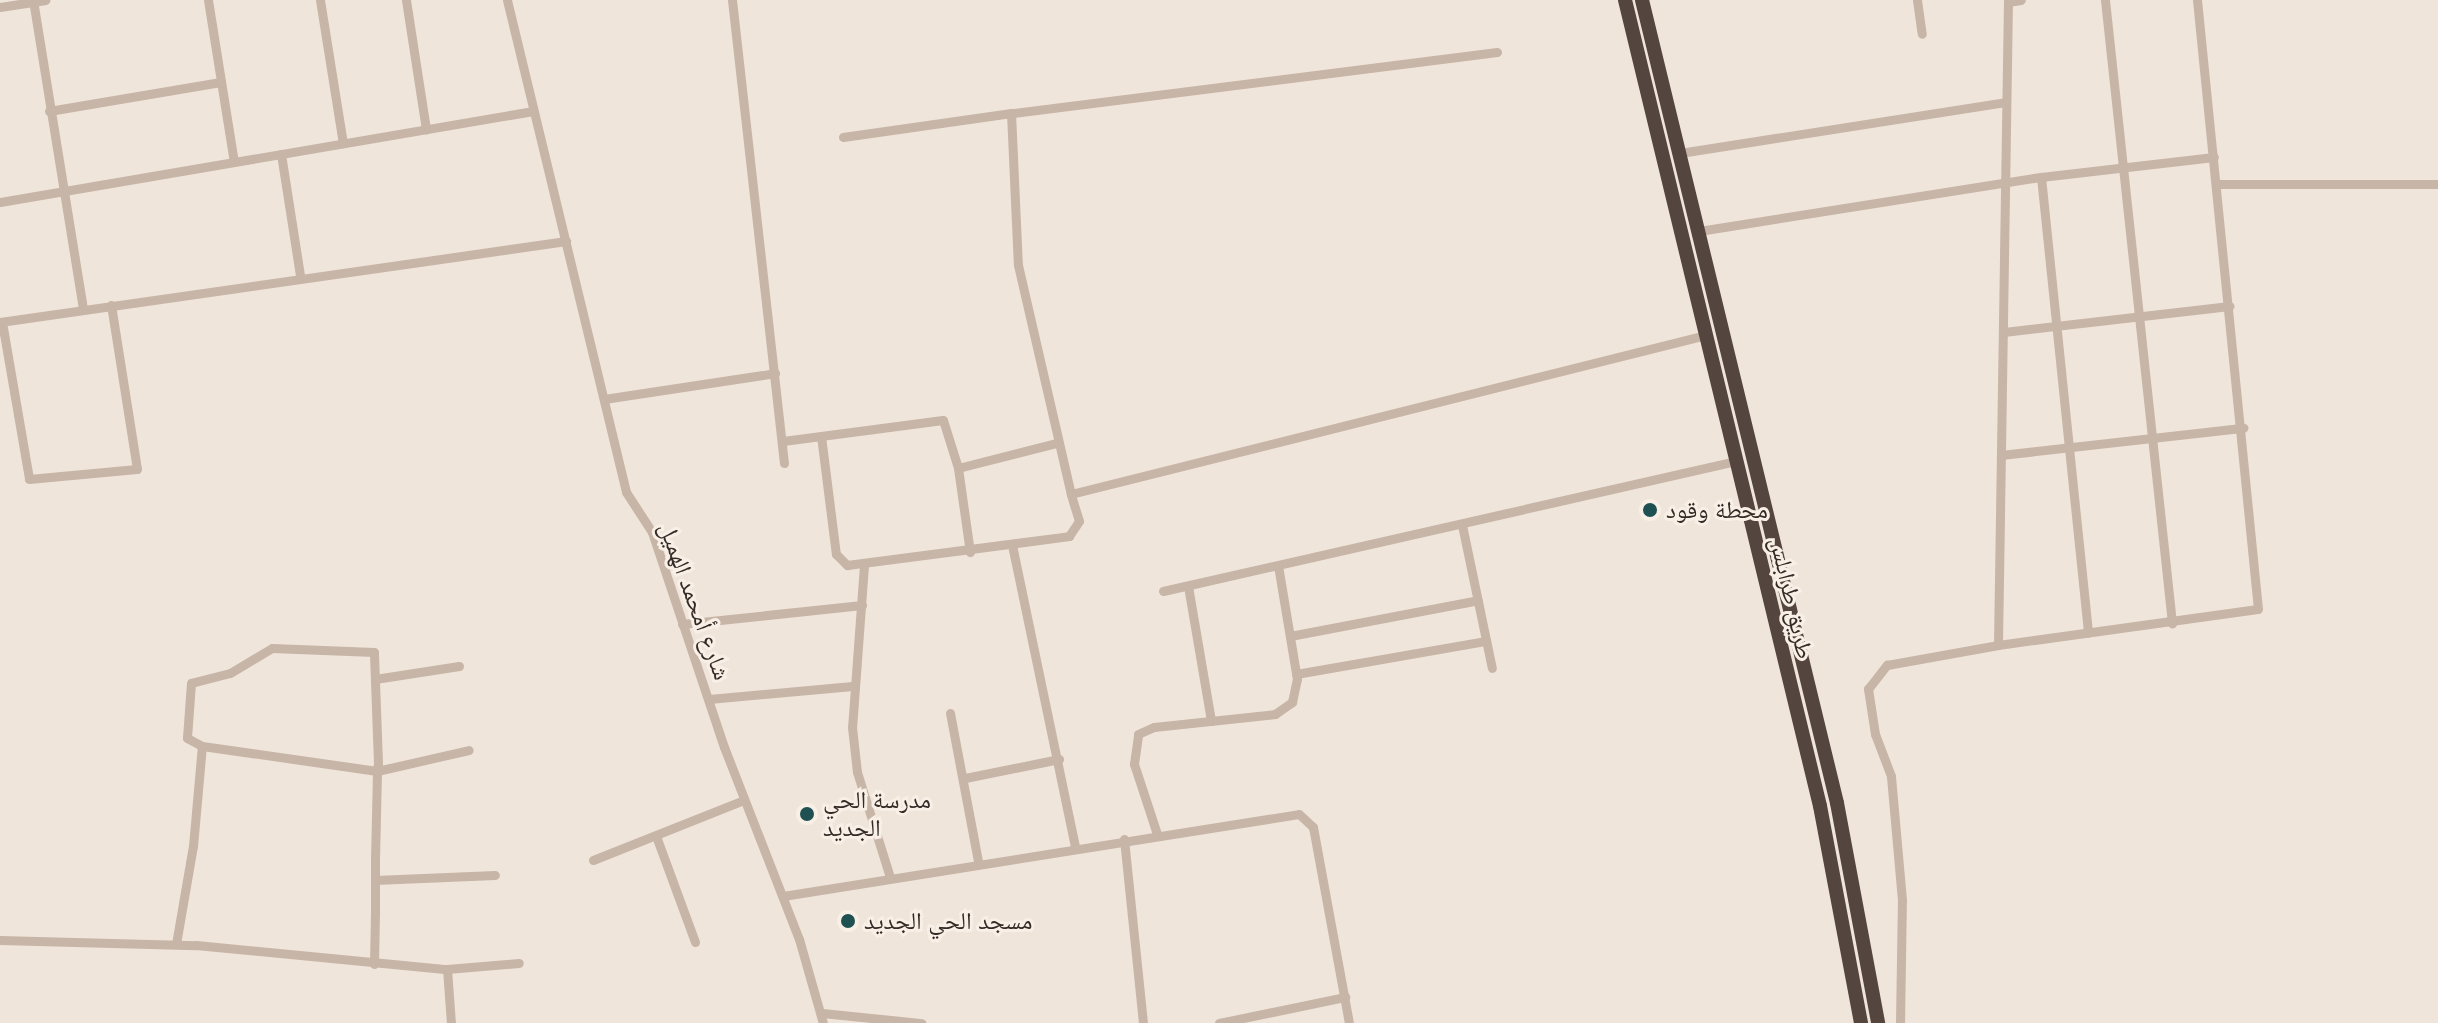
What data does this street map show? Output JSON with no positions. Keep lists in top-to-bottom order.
{
  "streets": {
    "highway": ["طريق طرابلس"],
    "street": ["شارع أمحمد الهميل"]
  },
  "places": ["محطة وقود", "مدرسة الحي الجديد", "مسجد الحي الجديد"]
}
